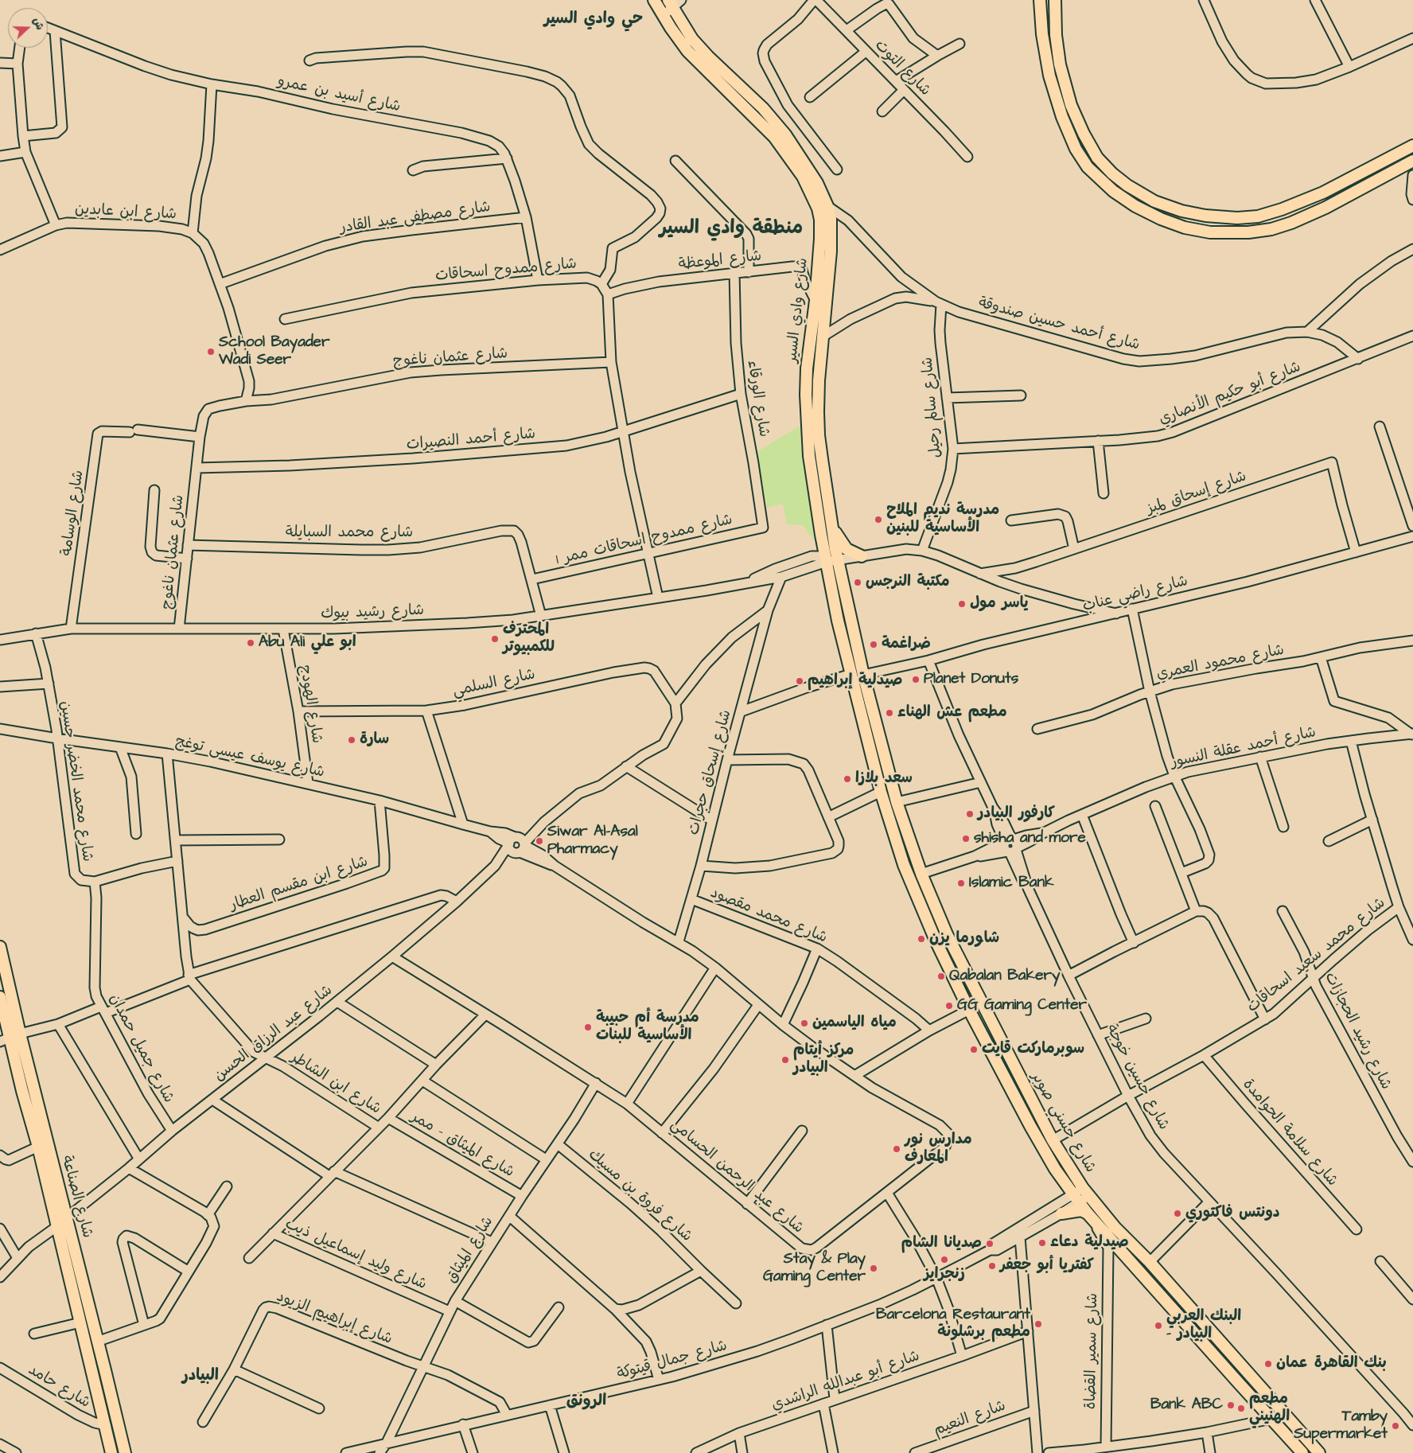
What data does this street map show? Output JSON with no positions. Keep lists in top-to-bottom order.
{
  "streets": {
    "main road": ["شارع وادي السير", "شارع حسني صوبر", "شارع الصناعة"],
    "street": [
      "شارع التوت",
      "شارع أسيد بن عمرو",
      "شارع ابن عابدين",
      "شارع مصطفى عبد القادر",
      "شارع الموعظة",
      "شارع ممدوح اسحاقات",
      "شارع أحمد حسين صندوقة",
      "شارع عثمان ناغوج",
      "شارع أبو حكيم الأنصاري",
      "شارع الورقاء",
      "شارع سالم رحيل",
      "شارع أحمد النصيرات",
      "شارع إسحاق لمبز",
      "شارع الوسامة",
      "شارع محمد السبايلة",
      "شارع ممدوح اسحاقات ممر 1",
      "شارع راضي عناب",
      "شارع رشيد بيوك",
      "شارع محمود العمري",
      "شارع السلمي",
      "شارع الهودج",
      "شارع أحمد عقلة النسور",
      "شارع يوسف عيسى توغج",
      "شارع إسحاق حجرات",
      "شارع محمد الخضر حسين",
      "شارع ابن مقسم العطار",
      "شارع محمد مقصود",
      "شارع محمد سعيد اسحاقات",
      "شارع رشيد الحجازات",
      "شارع عبد الرزاق الحسن",
      "شارع جميل حمدان",
      "شارع حسين خوجة",
      "شارع ابن الشاطر",
      "شارع سلامة الحوامدة",
      "شارع الميثاق - ممر",
      "شارع عبد الرحمن الحسامي",
      "شارع فروة بن مسيك",
      "شارع الميثاق",
      "شارع وليد إسماعيل ذيب",
      "شارع إبراهيم الزيود",
      "شارع سمير القضاة",
      "شارع جمال قيتوكة",
      "شارع أبو عبدالله الراشدي",
      "شارع حامد",
      "شارع النعيم"
    ]
  },
  "crossings": [
    ["شارع أسيد بن عمرو", "شارع مصطفى عبد القادر"],
    ["شارع أسيد بن عمرو", "شارع ممدوح اسحاقات"],
    ["شارع ابن عابدين", "شارع مصطفى عبد القادر"],
    ["شارع ابن عابدين", "شارع عثمان ناغوج"],
    ["شارع الموعظة", "شارع وادي السير"],
    ["شارع الموعظة", "شارع الورقاء"],
    ["شارع وادي السير", "شارع أحمد حسين صندوقة"],
    ["شارع وادي السير", "شارع رشيد بيوك"],
    ["شارع وادي السير", "شارع حسني صوبر"],
    ["شارع أحمد حسين صندوقة", "شارع أبو حكيم الأنصاري"],
    ["شارع أحمد حسين صندوقة", "شارع سالم رحيل"],
    ["شارع عثمان ناغوج", "شارع أحمد النصيرات"],
    ["شارع عثمان ناغوج", "شارع الوسامة"],
    ["شارع عثمان ناغوج", "شارع محمد السبايلة"],
    ["شارع عثمان ناغوج", "شارع رشيد بيوك"],
    ["شارع أبو حكيم الأنصاري", "شارع سالم رحيل"],
    ["شارع الورقاء", "شارع أحمد النصيرات"],
    ["شارع الورقاء", "شارع ممدوح اسحاقات ممر 1"],
    ["شارع إسحاق لمبز", "شارع راضي عناب"],
    ["شارع الوسامة", "شارع رشيد بيوك"],
    ["شارع محمد السبايلة", "شارع ممدوح اسحاقات ممر 1"],
    ["شارع محمد السبايلة", "شارع رشيد بيوك"],
    ["شارع راضي عناب", "شارع حسين خوجة"],
    ["شارع راضي عناب", "شارع حسني صوبر"],
    ["شارع رشيد بيوك", "شارع الهودج"],
    ["شارع رشيد بيوك", "شارع إسحاق حجرات"],
    ["شارع رشيد بيوك", "شارع محمد الخضر حسين"],
    ["شارع رشيد بيوك", "شارع حسني صوبر"],
    ["شارع السلمي", "شارع الهودج"],
    ["شارع السلمي", "شارع عبد الرزاق الحسن"],
    ["شارع الهودج", "شارع يوسف عيسى توغج"],
    ["شارع أحمد عقلة النسور", "شارع حسين خوجة"],
    ["شارع أحمد عقلة النسور", "شارع حسني صوبر"],
    ["شارع يوسف عيسى توغج", "شارع محمد الخضر حسين"],
    ["شارع يوسف عيسى توغج", "شارع ابن مقسم العطار"],
    ["شارع يوسف عيسى توغج", "شارع عبد الرزاق الحسن"],
    ["شارع إسحاق حجرات", "شارع محمد مقصود"],
    ["شارع إسحاق حجرات", "شارع عبد الرحمن الحسامي"],
    ["شارع محمد الخضر حسين", "شارع جميل حمدان"],
    ["شارع محمد سعيد اسحاقات", "شارع رشيد الحجازات"],
    ["شارع محمد سعيد اسحاقات", "شارع حسين خوجة"],
    ["شارع محمد سعيد اسحاقات", "شارع حسني صوبر"],
    ["شارع محمد سعيد اسحاقات", "شارع سلامة الحوامدة"],
    ["شارع عبد الرزاق الحسن", "شارع جميل حمدان"],
    ["شارع عبد الرزاق الحسن", "شارع ابن الشاطر"],
    ["شارع عبد الرزاق الحسن", "شارع عبد الرحمن الحسامي"],
    ["شارع عبد الرزاق الحسن", "شارع الصناعة"],
    ["شارع حسني صوبر", "شارع سمير القضاة"],
    ["شارع حسني صوبر", "شارع جمال قيتوكة"],
    ["شارع الميثاق - ممر", "شارع الميثاق"],
    ["شارع عبد الرحمن الحسامي", "شارع الميثاق"],
    ["شارع فروة بن مسيك", "شارع الميثاق"],
    ["شارع الصناعة", "شارع حامد"],
    ["شارع الميثاق", "شارع وليد إسماعيل ذيب"],
    ["شارع الميثاق", "شارع إبراهيم الزيود"],
    ["شارع الميثاق", "شارع جمال قيتوكة"],
    ["شارع إبراهيم الزيود", "شارع جمال قيتوكة"]
  ],
  "districts": [
    "حي وادي السير",
    "منطقة وادي السير",
    "البيادر",
    "الرونق"
  ],
  "places": [
    "School Bayader Wadi Seer",
    "مدرسة نديم الملاح الأساسية للبنين",
    "مكتبة النرجس",
    "ياسر مول",
    "المحترف للكمبيوتر",
    "Abu Ali ابو علي",
    "ضراغمة",
    "Planet Donuts",
    "صيدلية إبراهيم",
    "مطعم عش الهناء",
    "سارة",
    "سعد بلازا",
    "كارفور البيادر",
    "shisha and more",
    "Siwar Al-Asal Pharmacy",
    "Islamic Bank",
    "شاورما يزن",
    "Qabalan Bakery",
    "GG Gaming Center",
    "مياه الياسمين",
    "مدرسة أم حبيبة الأساسية للبنات",
    "سوبرماركت قايت",
    "مركز أيتام البيادر",
    "مدارس نور المعارف",
    "دونتس فاكتوري",
    "صيدلية دعاء",
    "صديانا الشام",
    "زنجرايز",
    "كفتريا أبو جعفر",
    "Stay & Play Gaming Center",
    "Barcelona Restaurant مطعم برشلونة",
    "البنك العربي - البيادر",
    "بنك القاهرة عمان",
    "Bank ABC",
    "مطعم الهنيني",
    "Tamby Supermarket"
  ],
  "north": "right"
}
